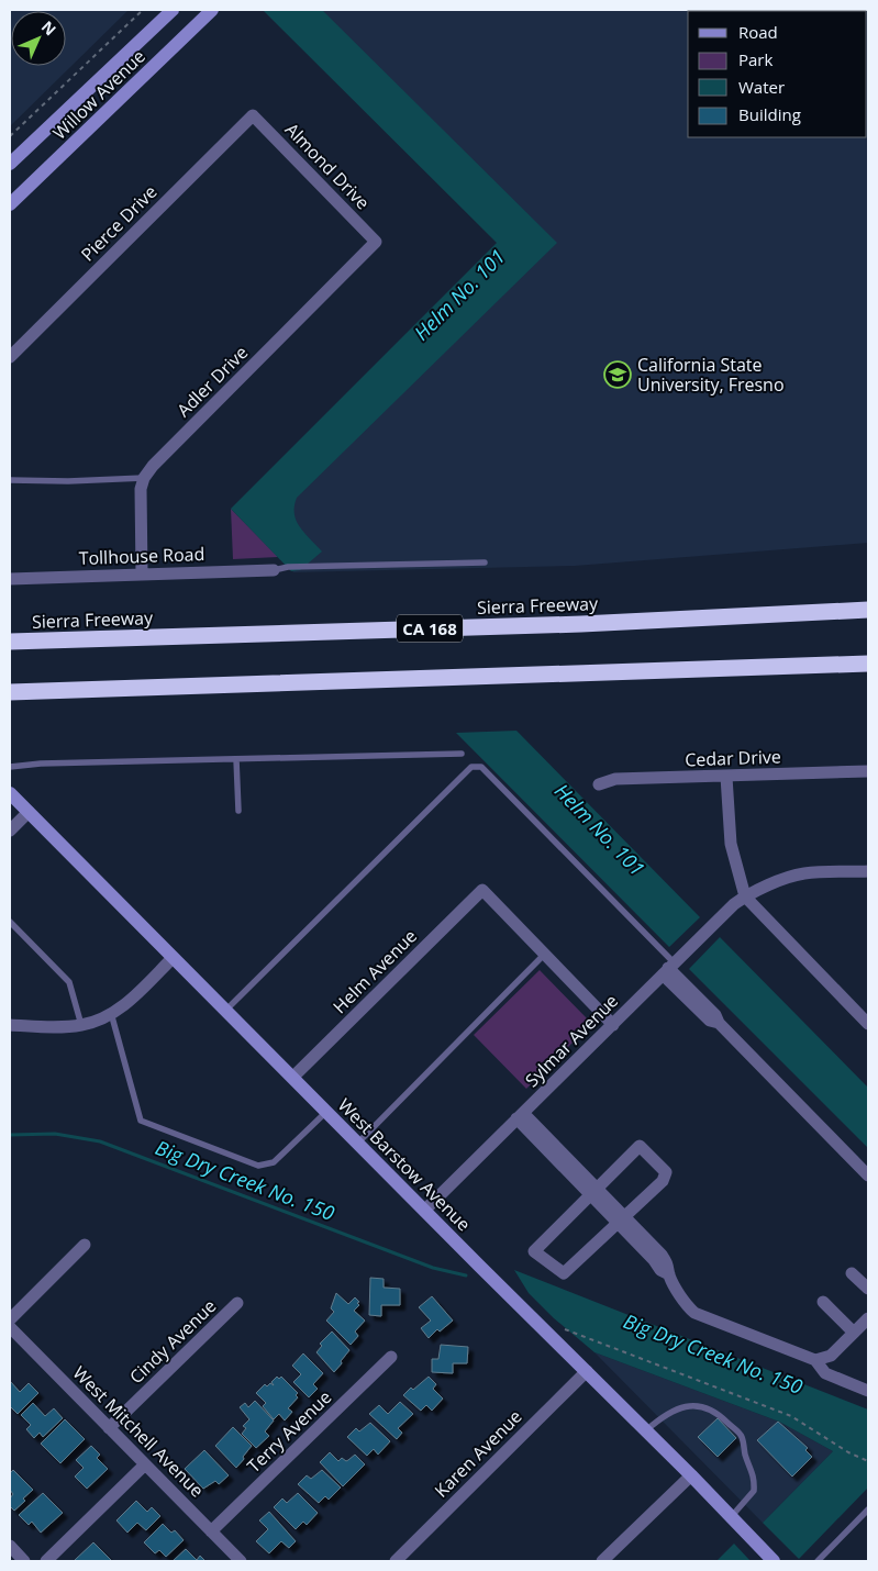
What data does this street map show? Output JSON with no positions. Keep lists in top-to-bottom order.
{
  "streets": {
    "highway": ["Sierra Freeway", "CA 168"],
    "main road": ["Willow Avenue", "West Barstow Avenue"],
    "street": [
      "Almond Drive",
      "Pierce Drive",
      "Adler Drive",
      "Tollhouse Road",
      "Cedar Drive",
      "Helm Avenue",
      "Sylmar Avenue",
      "Cindy Avenue",
      "West Mitchell Avenue",
      "Terry Avenue",
      "Karen Avenue"
    ]
  },
  "crossings": [
    ["Almond Drive", "Pierce Drive"],
    ["Almond Drive", "Adler Drive"],
    ["Helm Avenue", "West Barstow Avenue"],
    ["Sylmar Avenue", "West Barstow Avenue"],
    ["West Barstow Avenue", "Karen Avenue"],
    ["Cindy Avenue", "West Mitchell Avenue"],
    ["West Mitchell Avenue", "Terry Avenue"]
  ],
  "water": ["Helm No. 101", "Big Dry Creek No. 150"],
  "places": {
    "school or university": ["California State University, Fresno"]
  },
  "legend": [
    "Road",
    "Park",
    "Water",
    "Building"
  ],
  "north": "top right"
}
